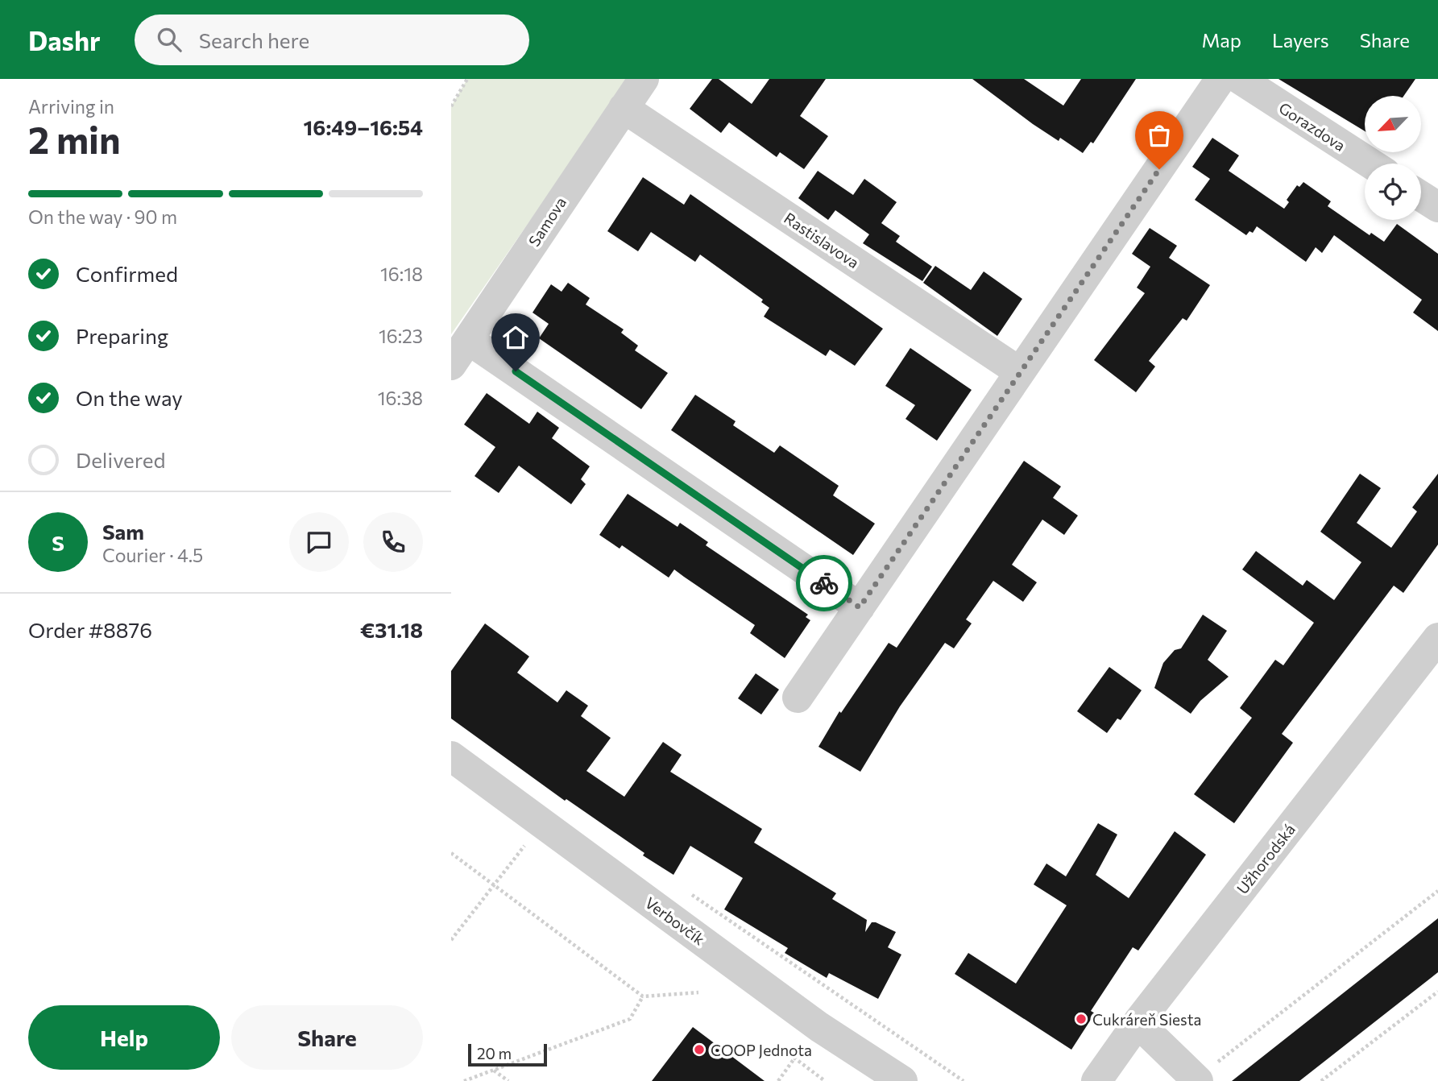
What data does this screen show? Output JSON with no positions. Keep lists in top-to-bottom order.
{
  "streets": {
    "street": [
      "Gorazdova",
      "Samova",
      "Rastislavova",
      "Užhorodská",
      "Verbovčík"
    ]
  },
  "crossings": [
    ["Samova", "Rastislavova"]
  ],
  "places": ["Cukráreň Siesta", "COOP Jednota"],
  "scale_bar": "20 m",
  "north": "bottom left",
  "page": {
    "header": "Dashr",
    "search": "Search here",
    "nav": ["Map", "Layers", "Share"],
    "heading": ["2 min", "Arriving in", "16:49–16:54"],
    "panel": [
      "Sam",
      "Courier · 4.5",
      "Order #8876",
      "€31.18"
    ],
    "bar": "On the way · 90 m",
    "list": [
      ["Confirmed", "16:18"],
      ["Preparing", "16:23"],
      ["On the way", "16:38"],
      "Delivered"
    ],
    "round": "S",
    "buttons": ["Help", "Share"],
    "scale": "20 m"
  }
}
